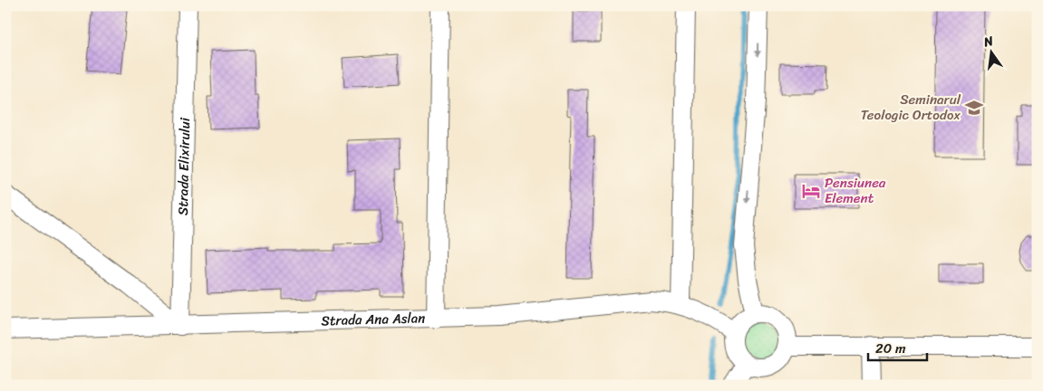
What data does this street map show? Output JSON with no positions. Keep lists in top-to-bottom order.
{
  "streets": {
    "street": ["Strada Elixirului", "Strada Ana Aslan"]
  },
  "crossings": [
    ["Strada Elixirului", "Strada Ana Aslan"]
  ],
  "places": {
    "school or university": ["Seminarul Teologic Ortodox"],
    "hotel": ["Pensiunea Element"]
  },
  "scale_bar": "20 m",
  "north": "top"
}
